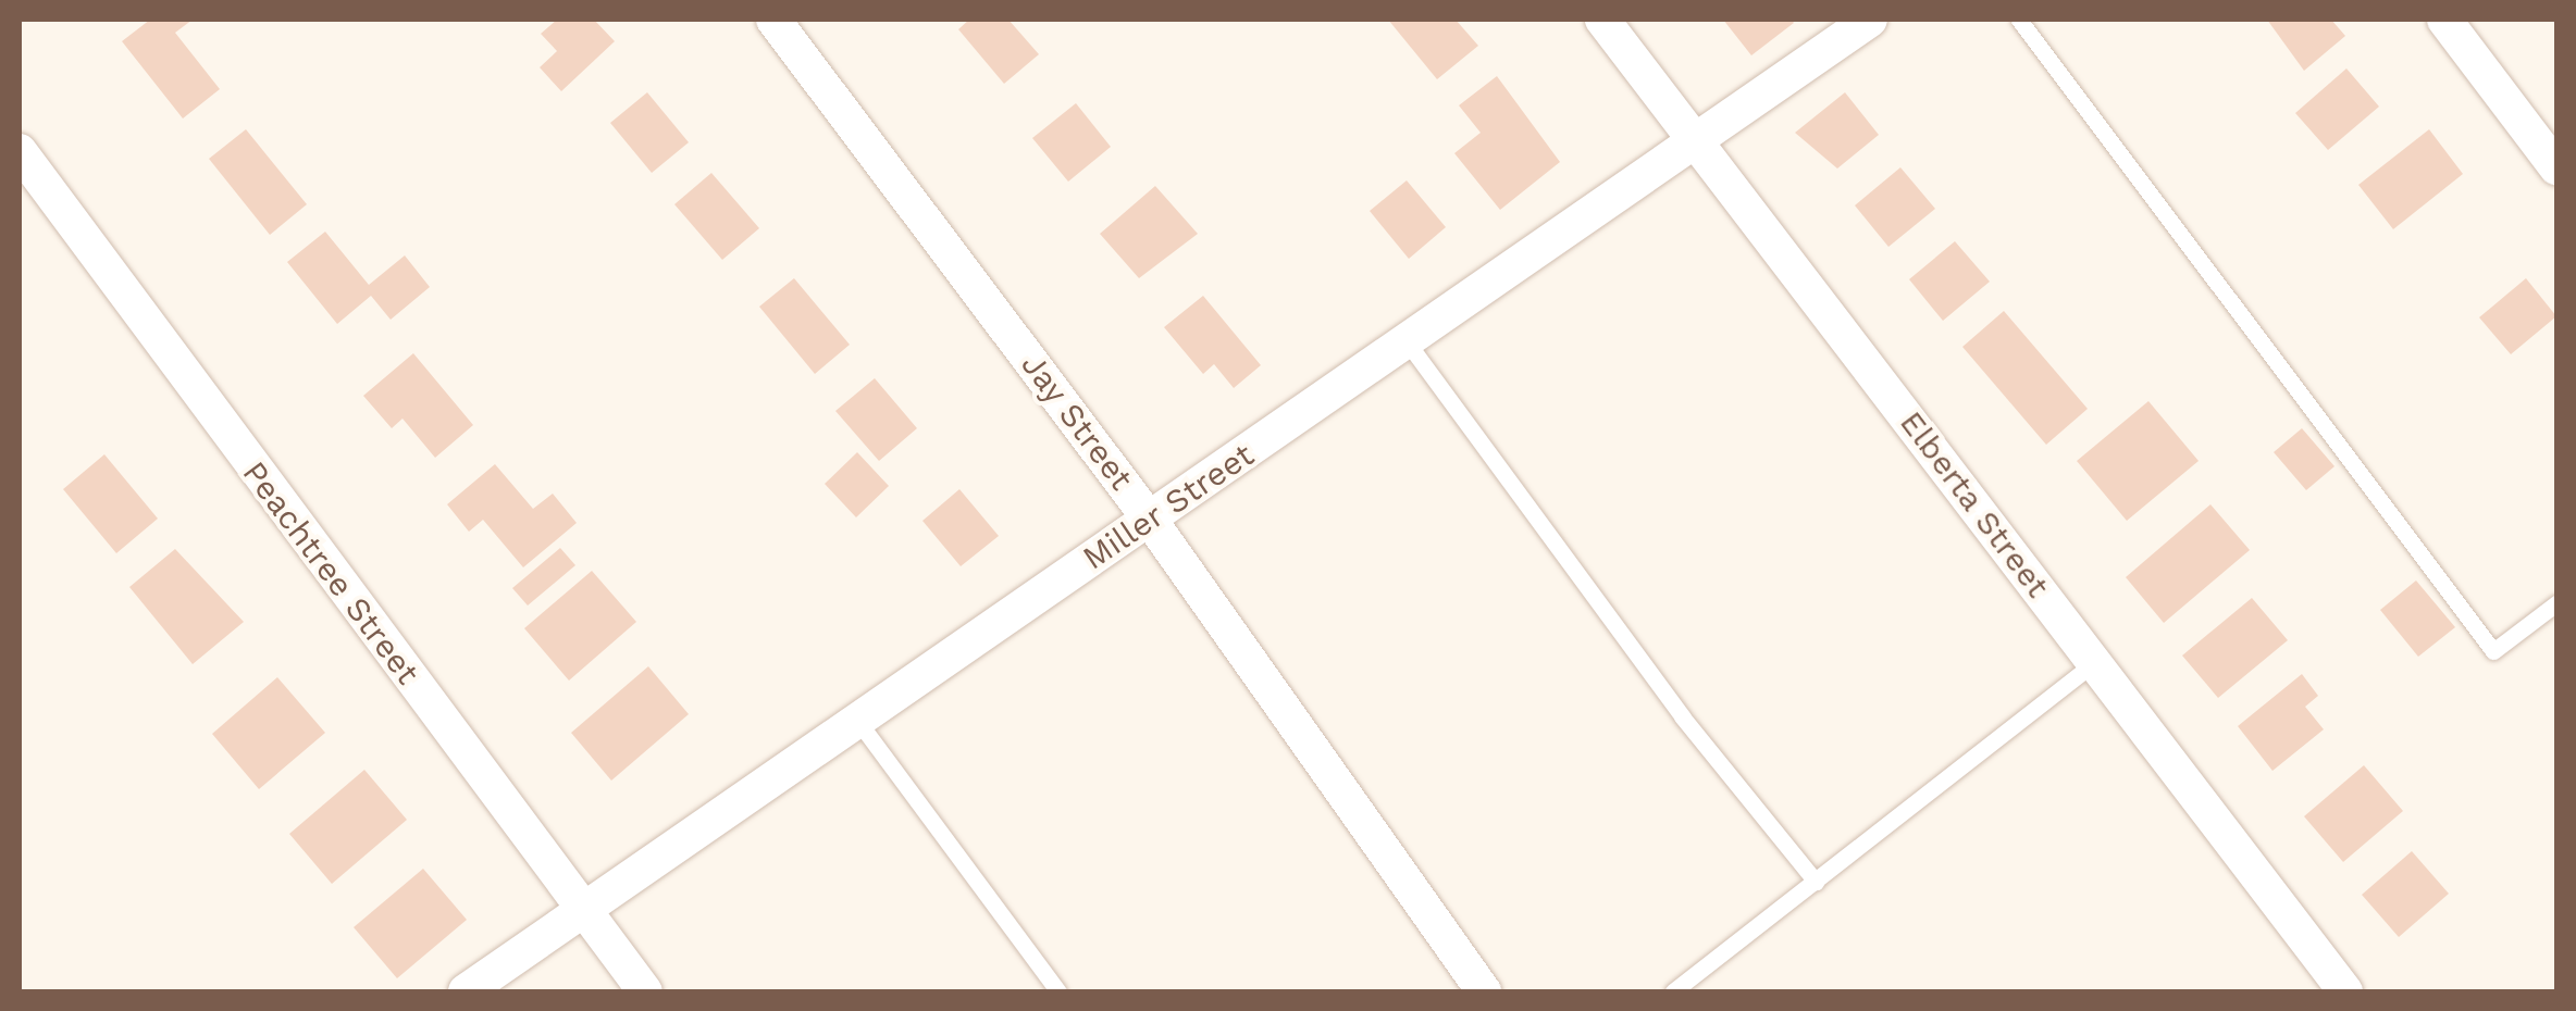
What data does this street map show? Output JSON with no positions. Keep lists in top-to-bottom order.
{
  "streets": {
    "street": [
      "Jay Street",
      "Elberta Street",
      "Miller Street",
      "Peachtree Street"
    ]
  },
  "crossings": [
    ["Jay Street", "Miller Street"],
    ["Elberta Street", "Miller Street"],
    ["Miller Street", "Peachtree Street"]
  ]
}
